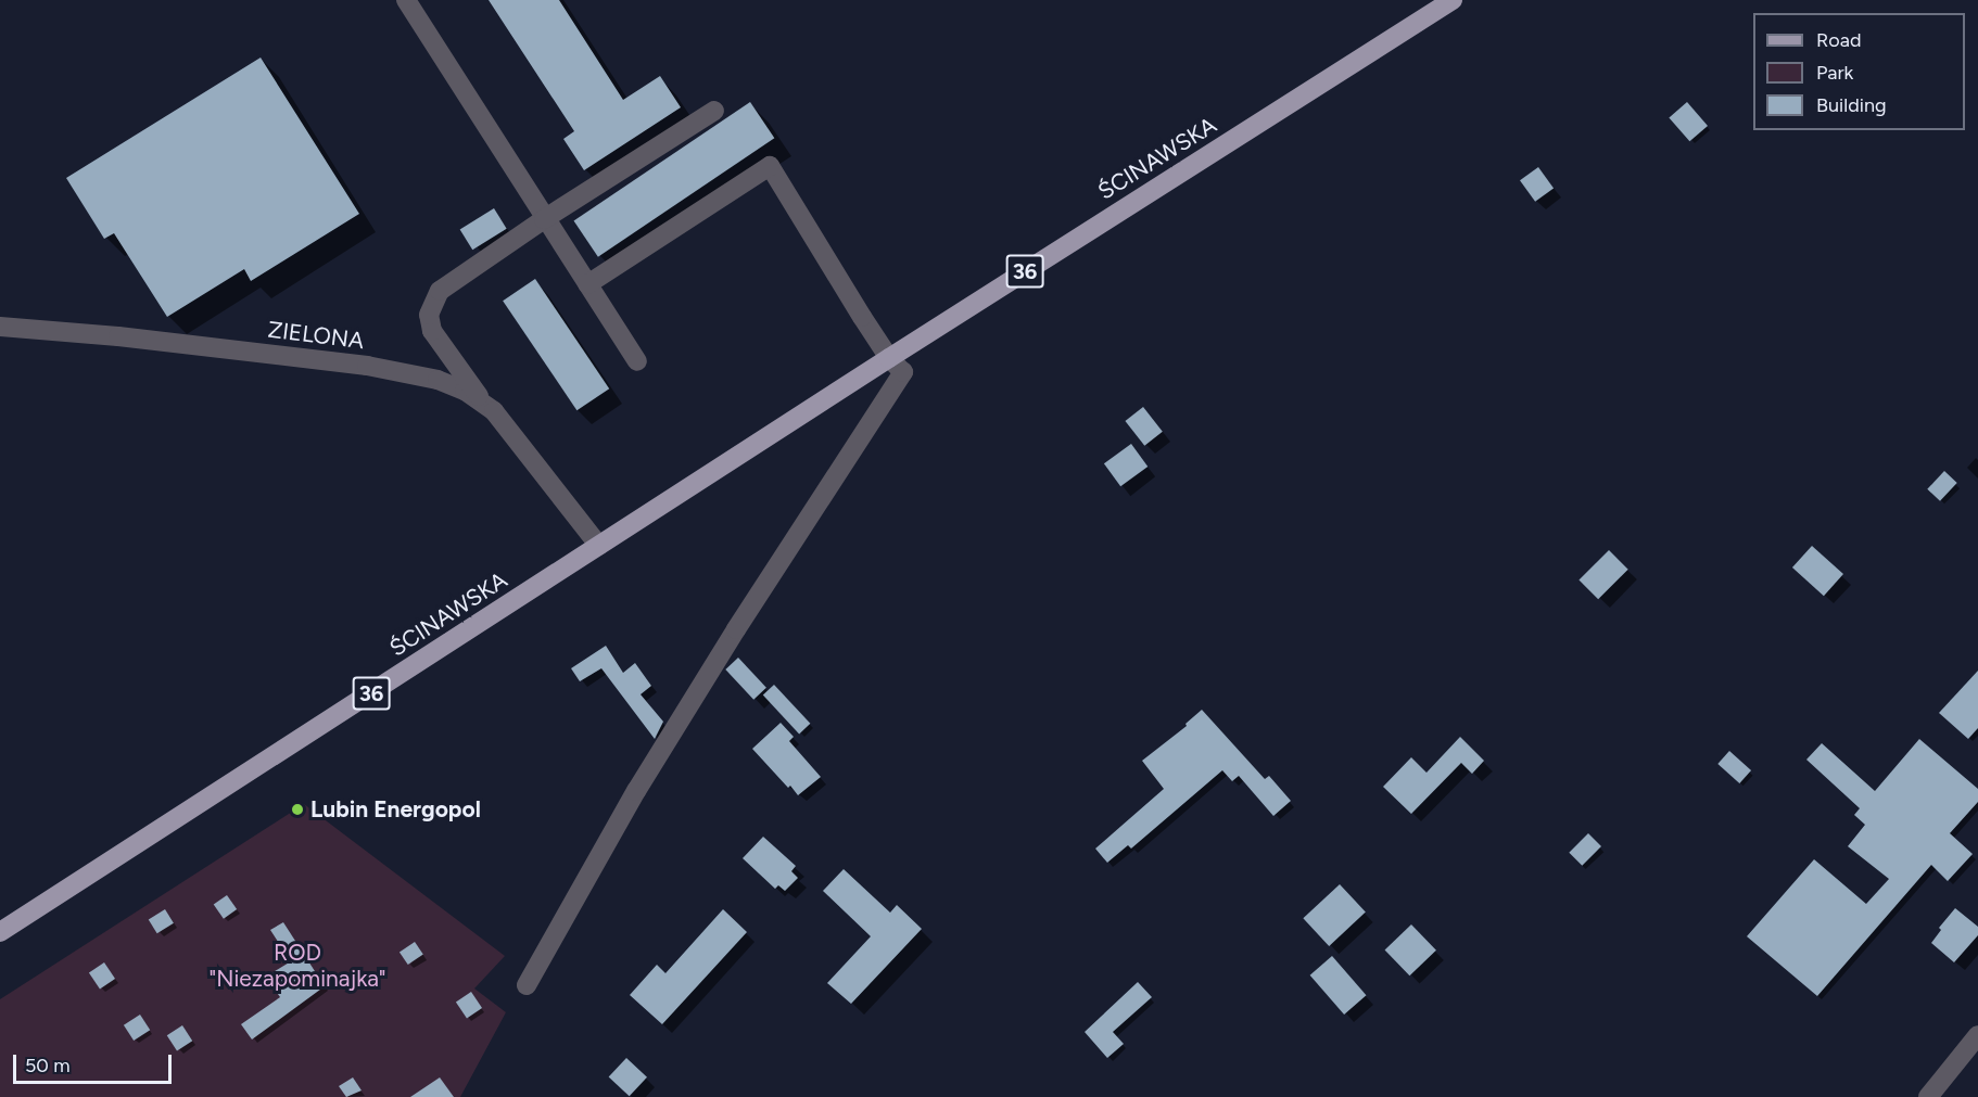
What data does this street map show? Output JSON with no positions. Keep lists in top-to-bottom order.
{
  "streets": {
    "main road": ["ŚCINAWSKA", "36"],
    "street": ["ZIELONA"]
  },
  "crossings": [
    ["ŚCINAWSKA", "ZIELONA"]
  ],
  "parks": ["ROD \"Niezapominajka\""],
  "places": ["Lubin Energopol"],
  "legend": ["Road", "Park", "Building"],
  "scale_bar": "50 m"
}
